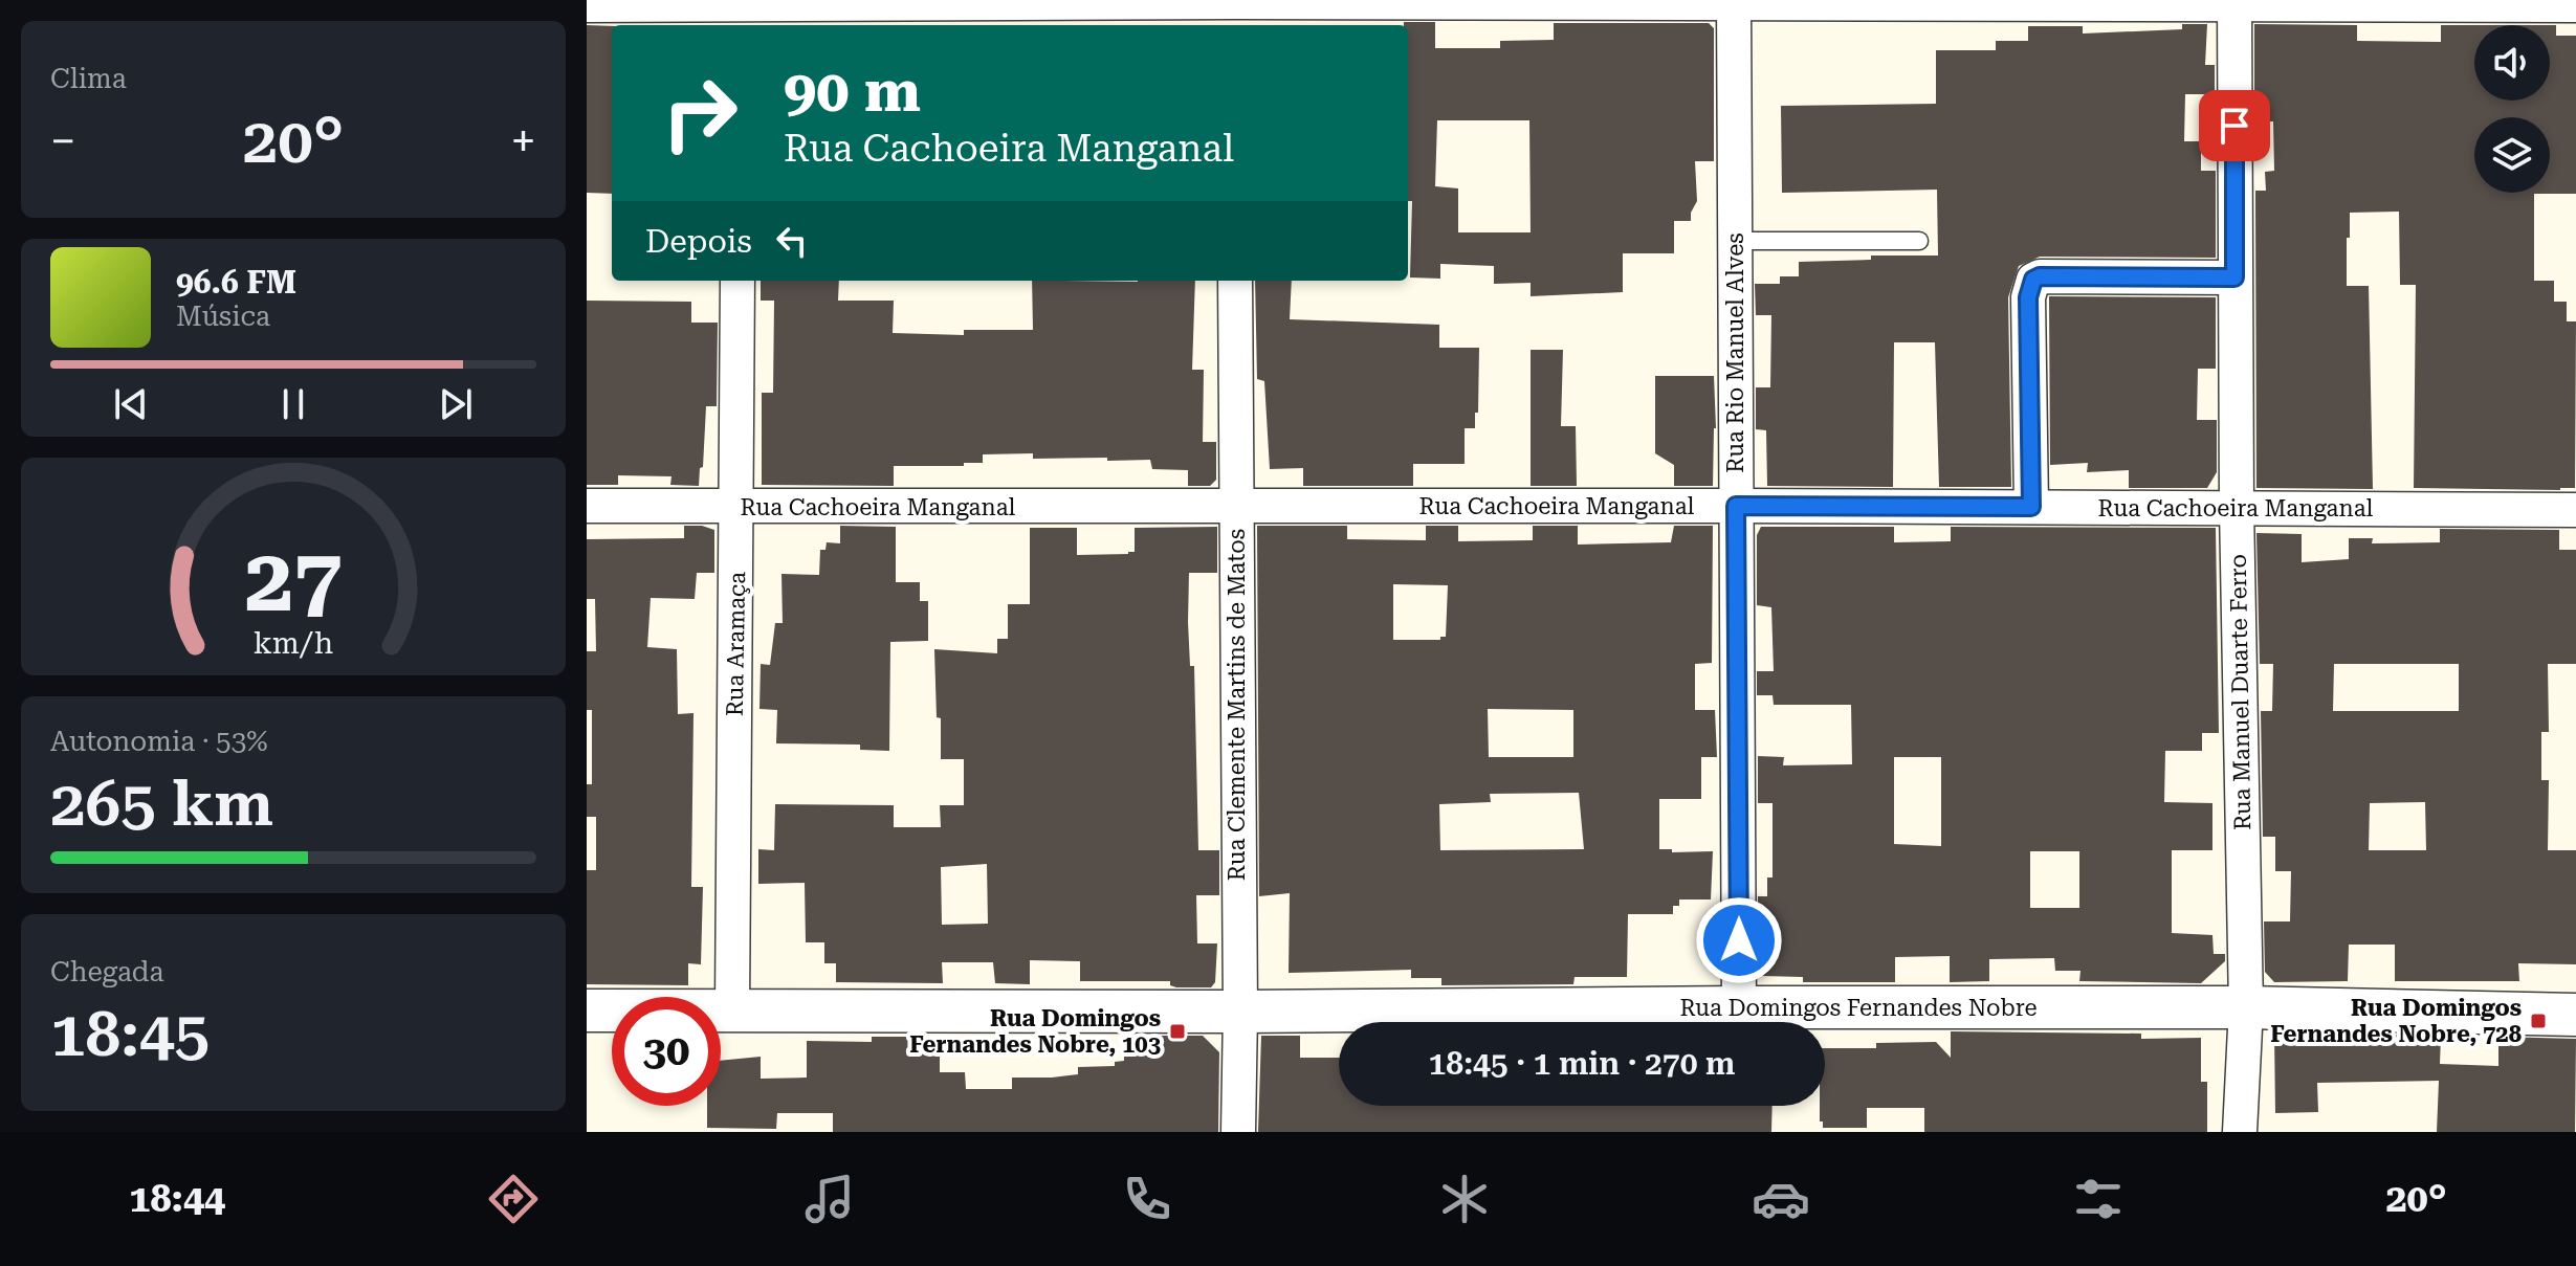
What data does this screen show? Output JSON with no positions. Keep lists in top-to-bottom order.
{
  "streets": {
    "street": [
      "Rua Rio Manuel Alves",
      "Rua Cachoeira Manganal",
      "Rua Aramaça",
      "Rua Manuel Duarte Ferro",
      "Rua Clemente Martins de Matos",
      "Rua Domingos Fernandes Nobre"
    ]
  },
  "crossings": [
    ["Rua Rio Manuel Alves", "Rua Cachoeira Manganal"],
    ["Rua Rio Manuel Alves", "Rua Domingos Fernandes Nobre"],
    ["Rua Cachoeira Manganal", "Rua Aramaça"],
    ["Rua Cachoeira Manganal", "Rua Manuel Duarte Ferro"],
    ["Rua Cachoeira Manganal", "Rua Clemente Martins de Matos"],
    ["Rua Aramaça", "Rua Domingos Fernandes Nobre"],
    ["Rua Manuel Duarte Ferro", "Rua Domingos Fernandes Nobre"],
    ["Rua Clemente Martins de Matos", "Rua Domingos Fernandes Nobre"]
  ],
  "places": {
    "transit": ["Rua Domingos Fernandes Nobre, 728", "Rua Domingos Fernandes Nobre, 103"]
  },
  "page": {
    "tile": [
      "Clima",
      ["Autonomia · 53%", "265 km"],
      ["Chegada", "18:45"]
    ],
    "turn": ["90 m", "Rua Cachoeira Manganal"],
    "heat": ["−", "20°", "+"],
    "then": "Depois",
    "song": ["96.6 FM", "Música"],
    "limit": "30",
    "trip": "18:45 · 1 min · 270 m",
    "tabs": ["18:44", "20°"],
    "gauge": ["27", "km/h"]
  }
}
